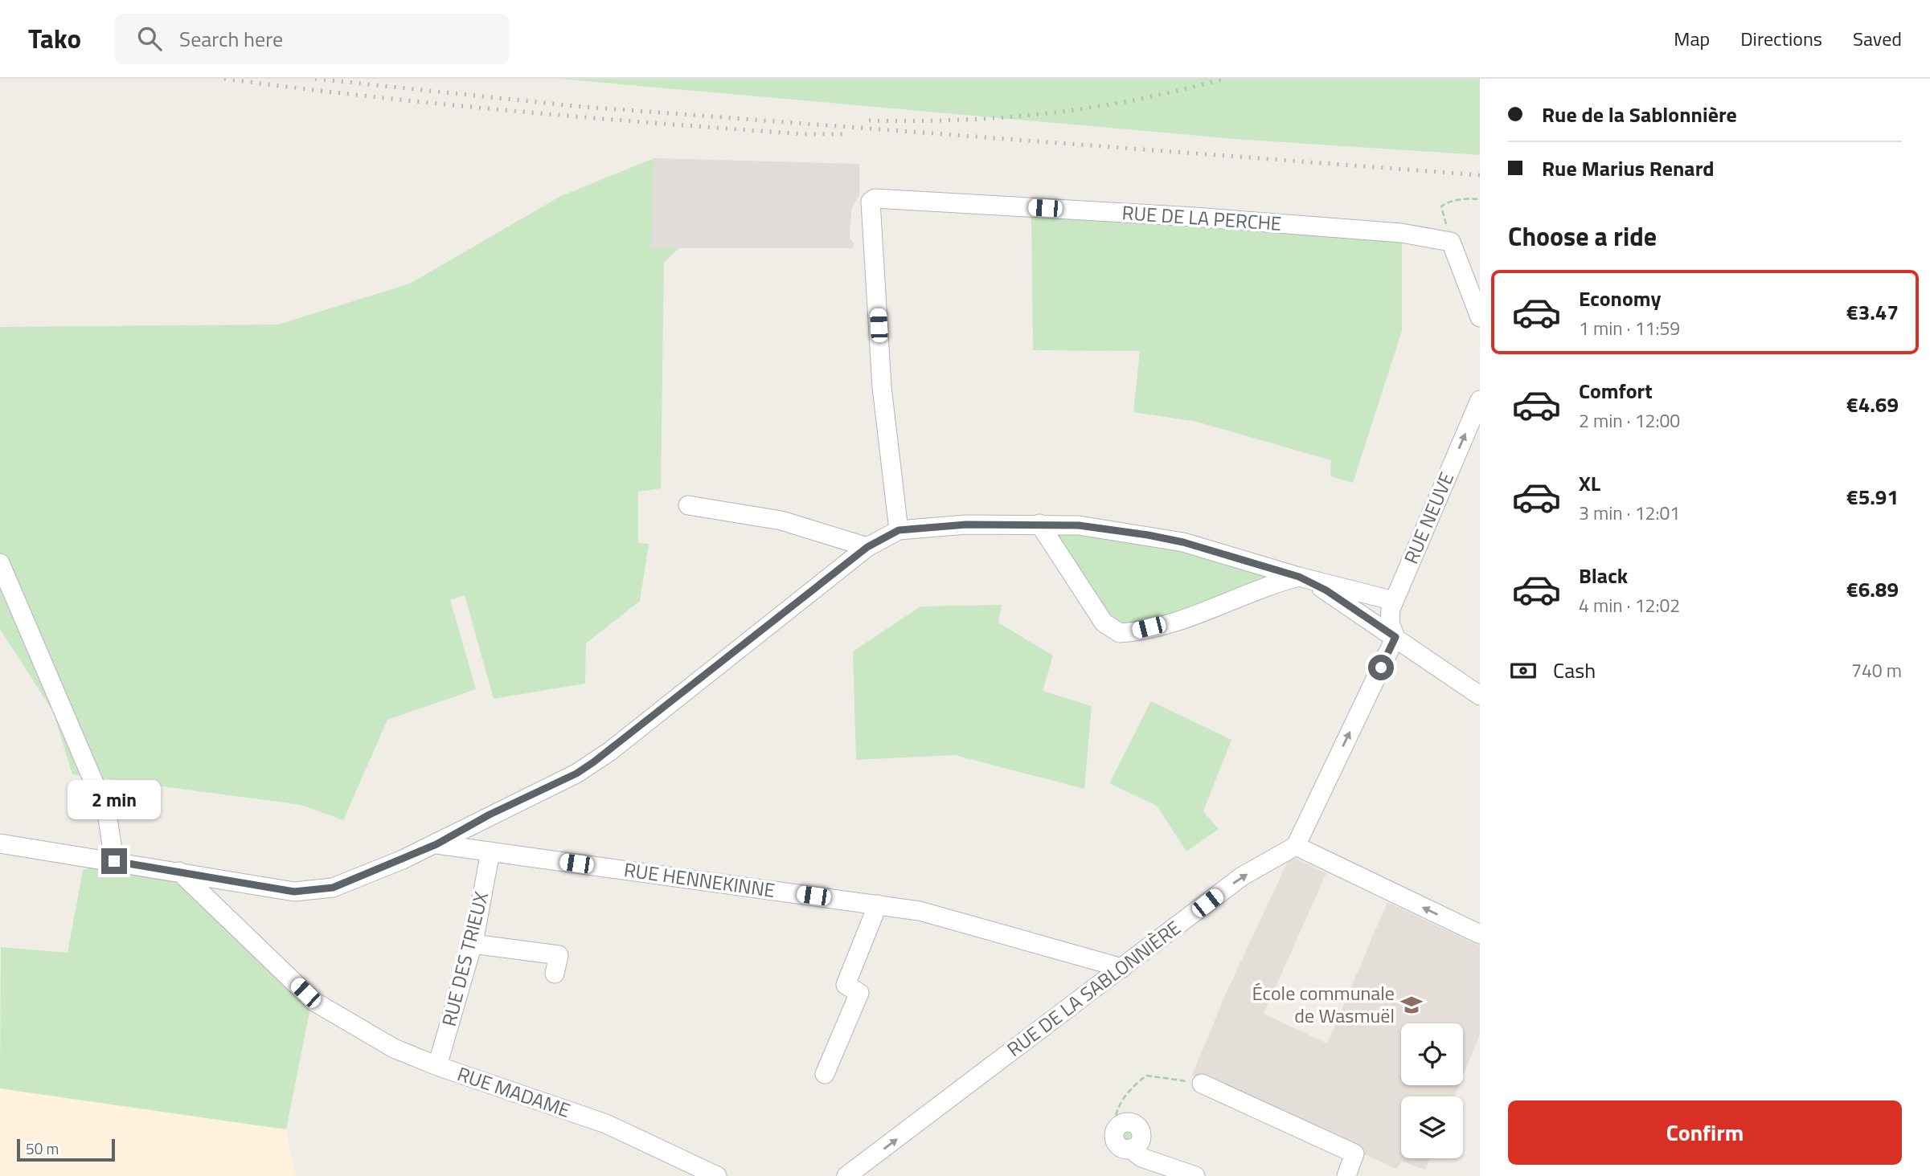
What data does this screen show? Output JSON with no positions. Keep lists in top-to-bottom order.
{
  "streets": {
    "street": [
      "RUE DE LA PERCHE",
      "RUE NEUVE",
      "RUE HENNEKINNE",
      "RUE DES TRIEUX",
      "RUE DE LA SABLONNIÈRE",
      "RUE MADAME"
    ]
  },
  "crossings": [
    ["RUE HENNEKINNE", "RUE DES TRIEUX"],
    ["RUE HENNEKINNE", "RUE DE LA SABLONNIÈRE"],
    ["RUE DES TRIEUX", "RUE MADAME"]
  ],
  "one_way": ["RUE NEUVE", "RUE DE LA SABLONNIÈRE"],
  "places": {
    "school or university": ["École communale de Wasmuël"]
  },
  "scale_bar": "50 m",
  "page": {
    "header": "Tako",
    "search": "Search here",
    "nav": ["Map", "Directions", "Saved"],
    "banner": ["Rue de la Sablonnière", "Rue Marius Renard"],
    "heading": "Choose a ride",
    "list": [
      {
        "name": "Economy",
        "note": "1 min · 11:59",
        "value": "€3.47"
      },
      {
        "name": "Comfort",
        "note": "2 min · 12:00",
        "value": "€4.69"
      },
      {
        "name": "XL",
        "note": "3 min · 12:01",
        "value": "€5.91"
      },
      {
        "name": "Black",
        "note": "4 min · 12:02",
        "value": "€6.89"
      }
    ],
    "pay": ["Cash", "740 m"],
    "bubble": "2 min",
    "buttons": "Confirm",
    "scale": "50 m"
  }
}
